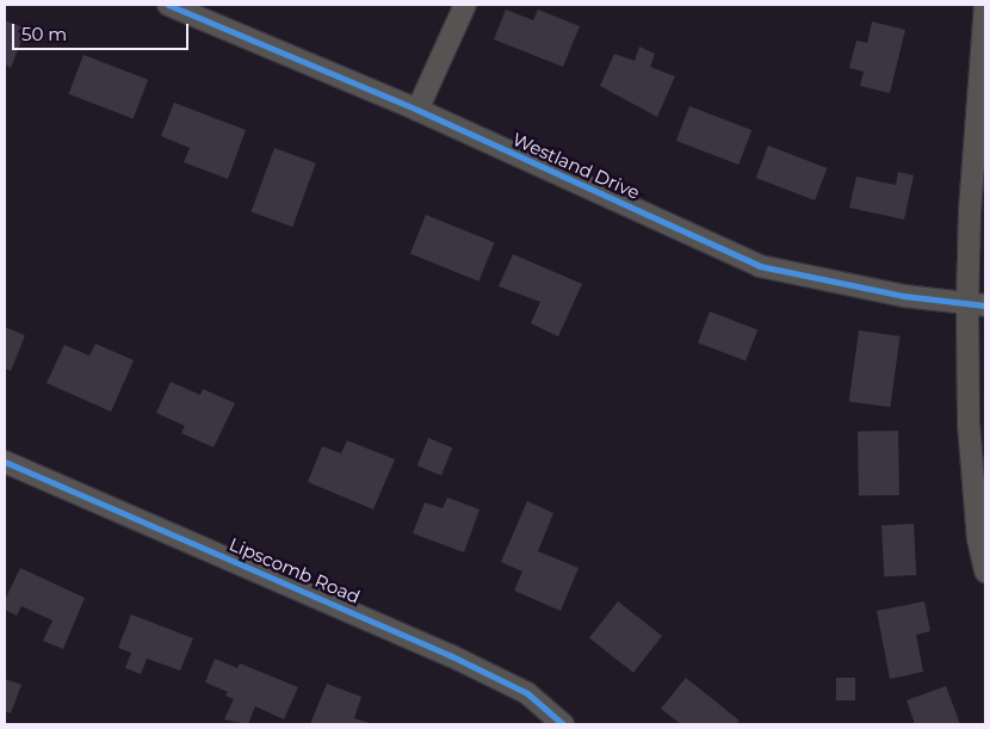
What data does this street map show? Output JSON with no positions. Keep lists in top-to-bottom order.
{
  "streets": {
    "street": ["Westland Drive", "Lipscomb Road"]
  },
  "scale_bar": "50 m"
}
